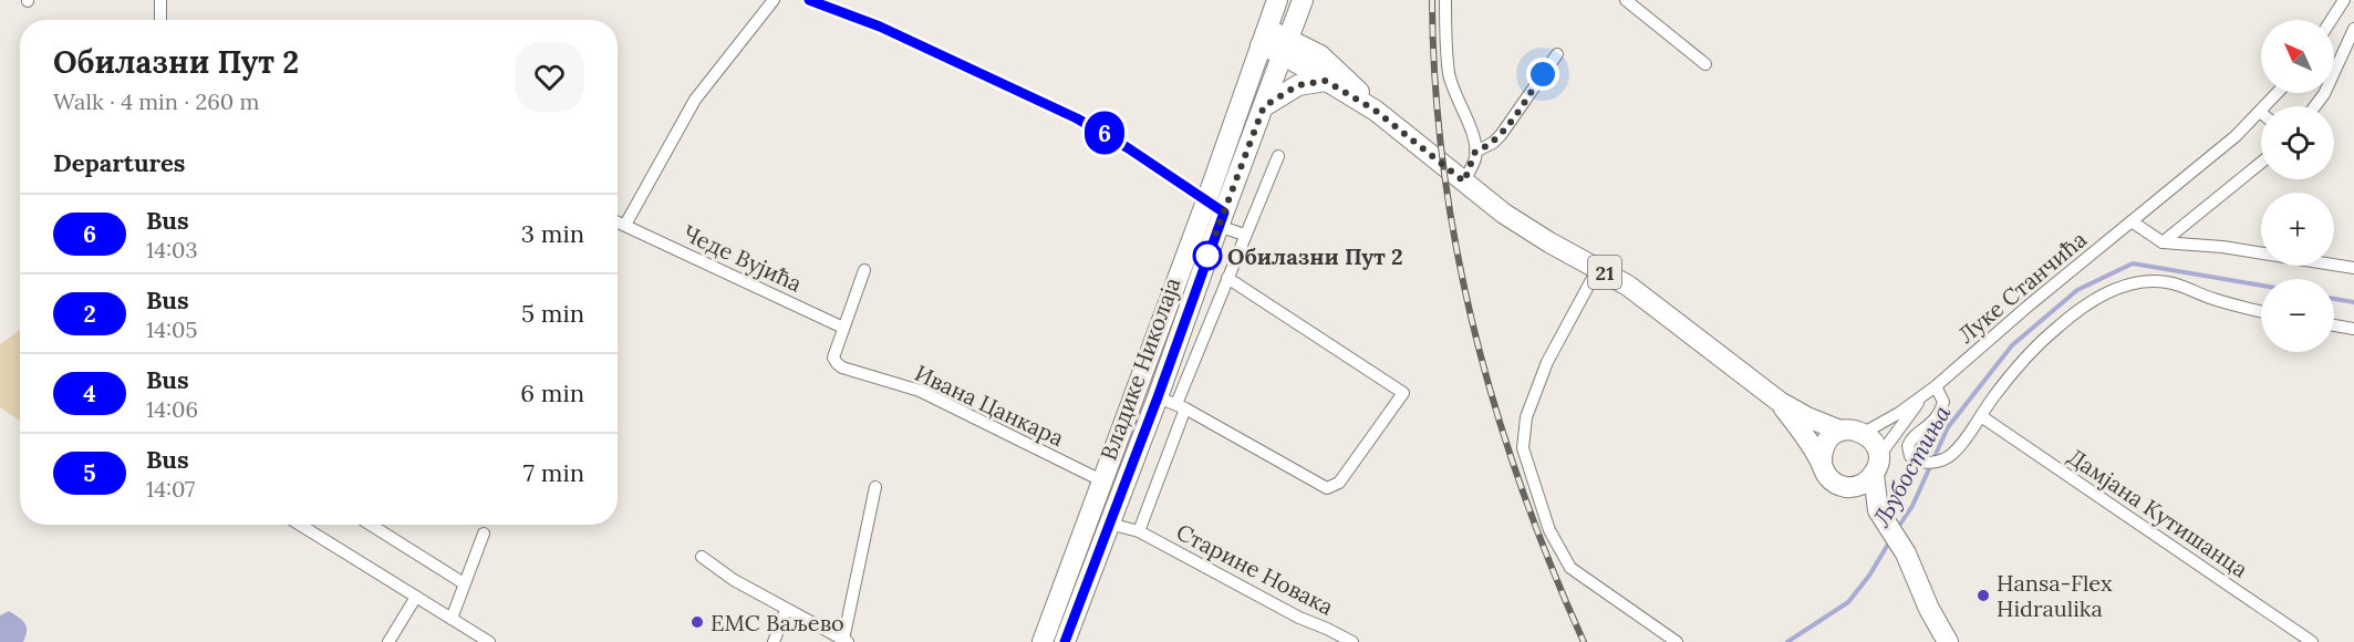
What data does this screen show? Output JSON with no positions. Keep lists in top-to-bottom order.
{
  "streets": {
    "main road": ["21", "Владике Николаја"],
    "street": [
      "Чеде Вујића",
      "Луке Станчића",
      "Ивана Цанкара",
      "Дамјана Кутишанца",
      "Старине Новака"
    ]
  },
  "crossings": [
    ["Чеде Вујића", "Ивана Цанкара"],
    ["21", "Луке Станчића"],
    ["21", "Владике Николаја"],
    ["Владике Николаја", "Ивана Цанкара"],
    ["Владике Николаја", "Старине Новака"]
  ],
  "water": ["Љубостиња"],
  "places": ["Обилазни Пут 2", "Hansa-Flex Hidraulika", "ЕМС Ваљево"],
  "lines": ["bus line 6"],
  "north": "top left",
  "page": {
    "on_map": "6",
    "map_buttons": ["+", "−"],
    "heading": [
      ["Обилазни Пут 2", "Walk · 4 min · 260 m"],
      "Departures"
    ],
    "list": [
      {
        "mark": "6",
        "name": "Bus",
        "note": "14:03",
        "value": "3 min"
      },
      {
        "mark": "2",
        "name": "Bus",
        "note": "14:05",
        "value": "5 min"
      },
      {
        "mark": "4",
        "name": "Bus",
        "note": "14:06",
        "value": "6 min"
      },
      {
        "mark": "5",
        "name": "Bus",
        "note": "14:07",
        "value": "7 min"
      }
    ]
  }
}
